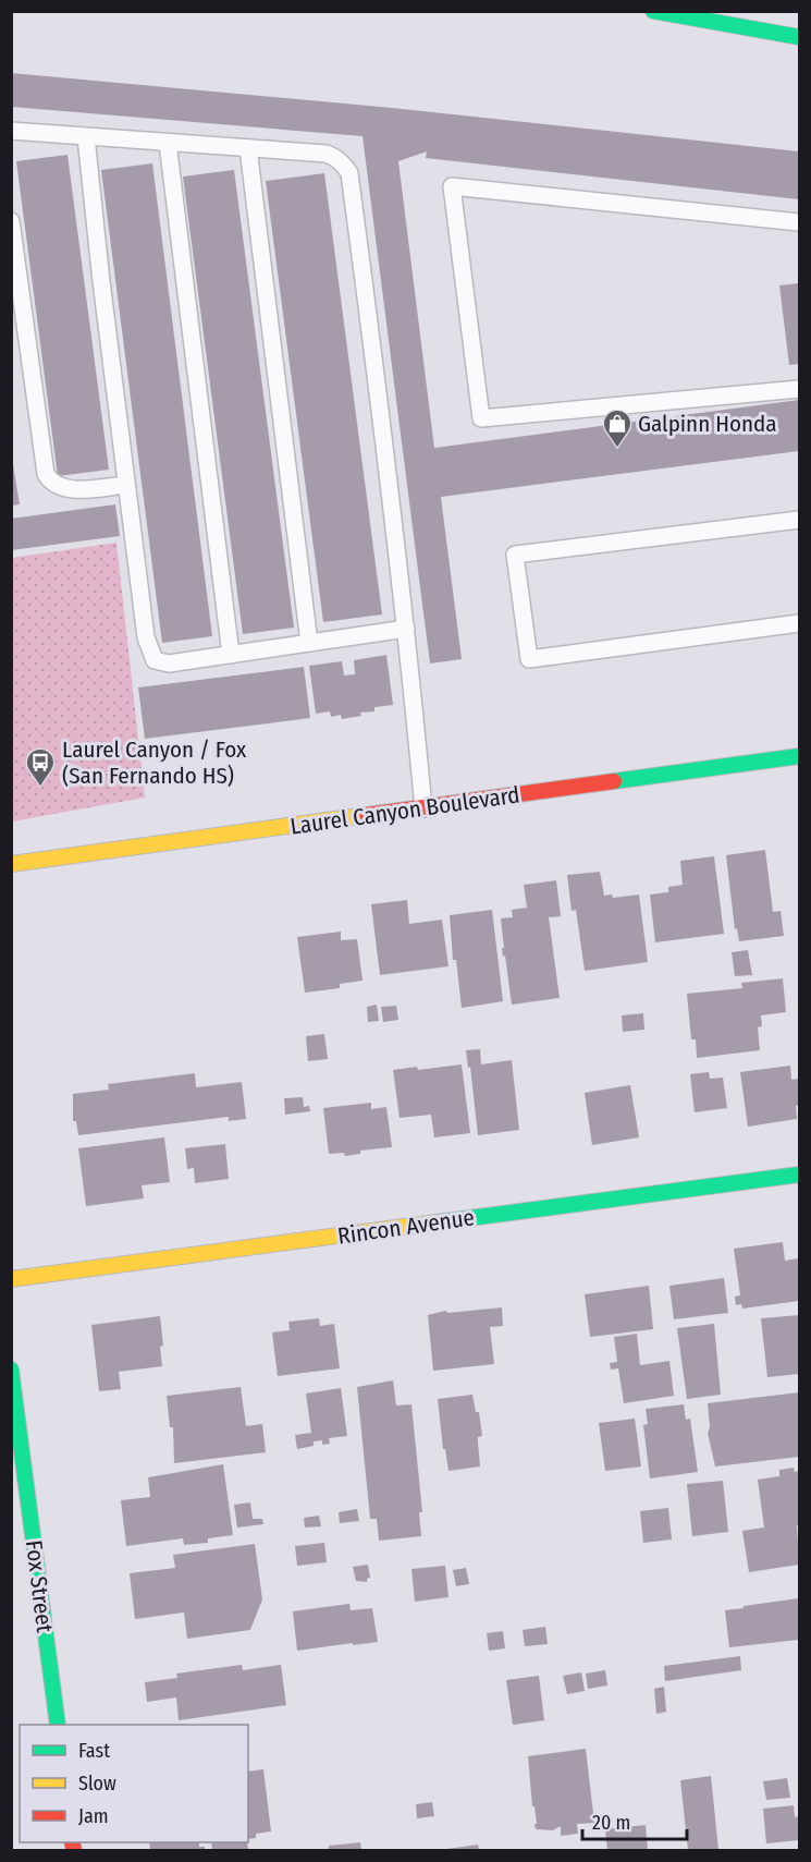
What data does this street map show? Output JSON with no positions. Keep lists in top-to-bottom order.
{
  "streets": {
    "main road": ["Laurel Canyon Boulevard", "Rincon Avenue", "Fox Street"]
  },
  "places": {
    "shop": ["Galpinn Honda"],
    "bus stop": ["Laurel Canyon / Fox (San Fernando HS)"]
  },
  "legend": ["Fast", "Slow", "Jam"],
  "scale_bar": "20 m"
}
